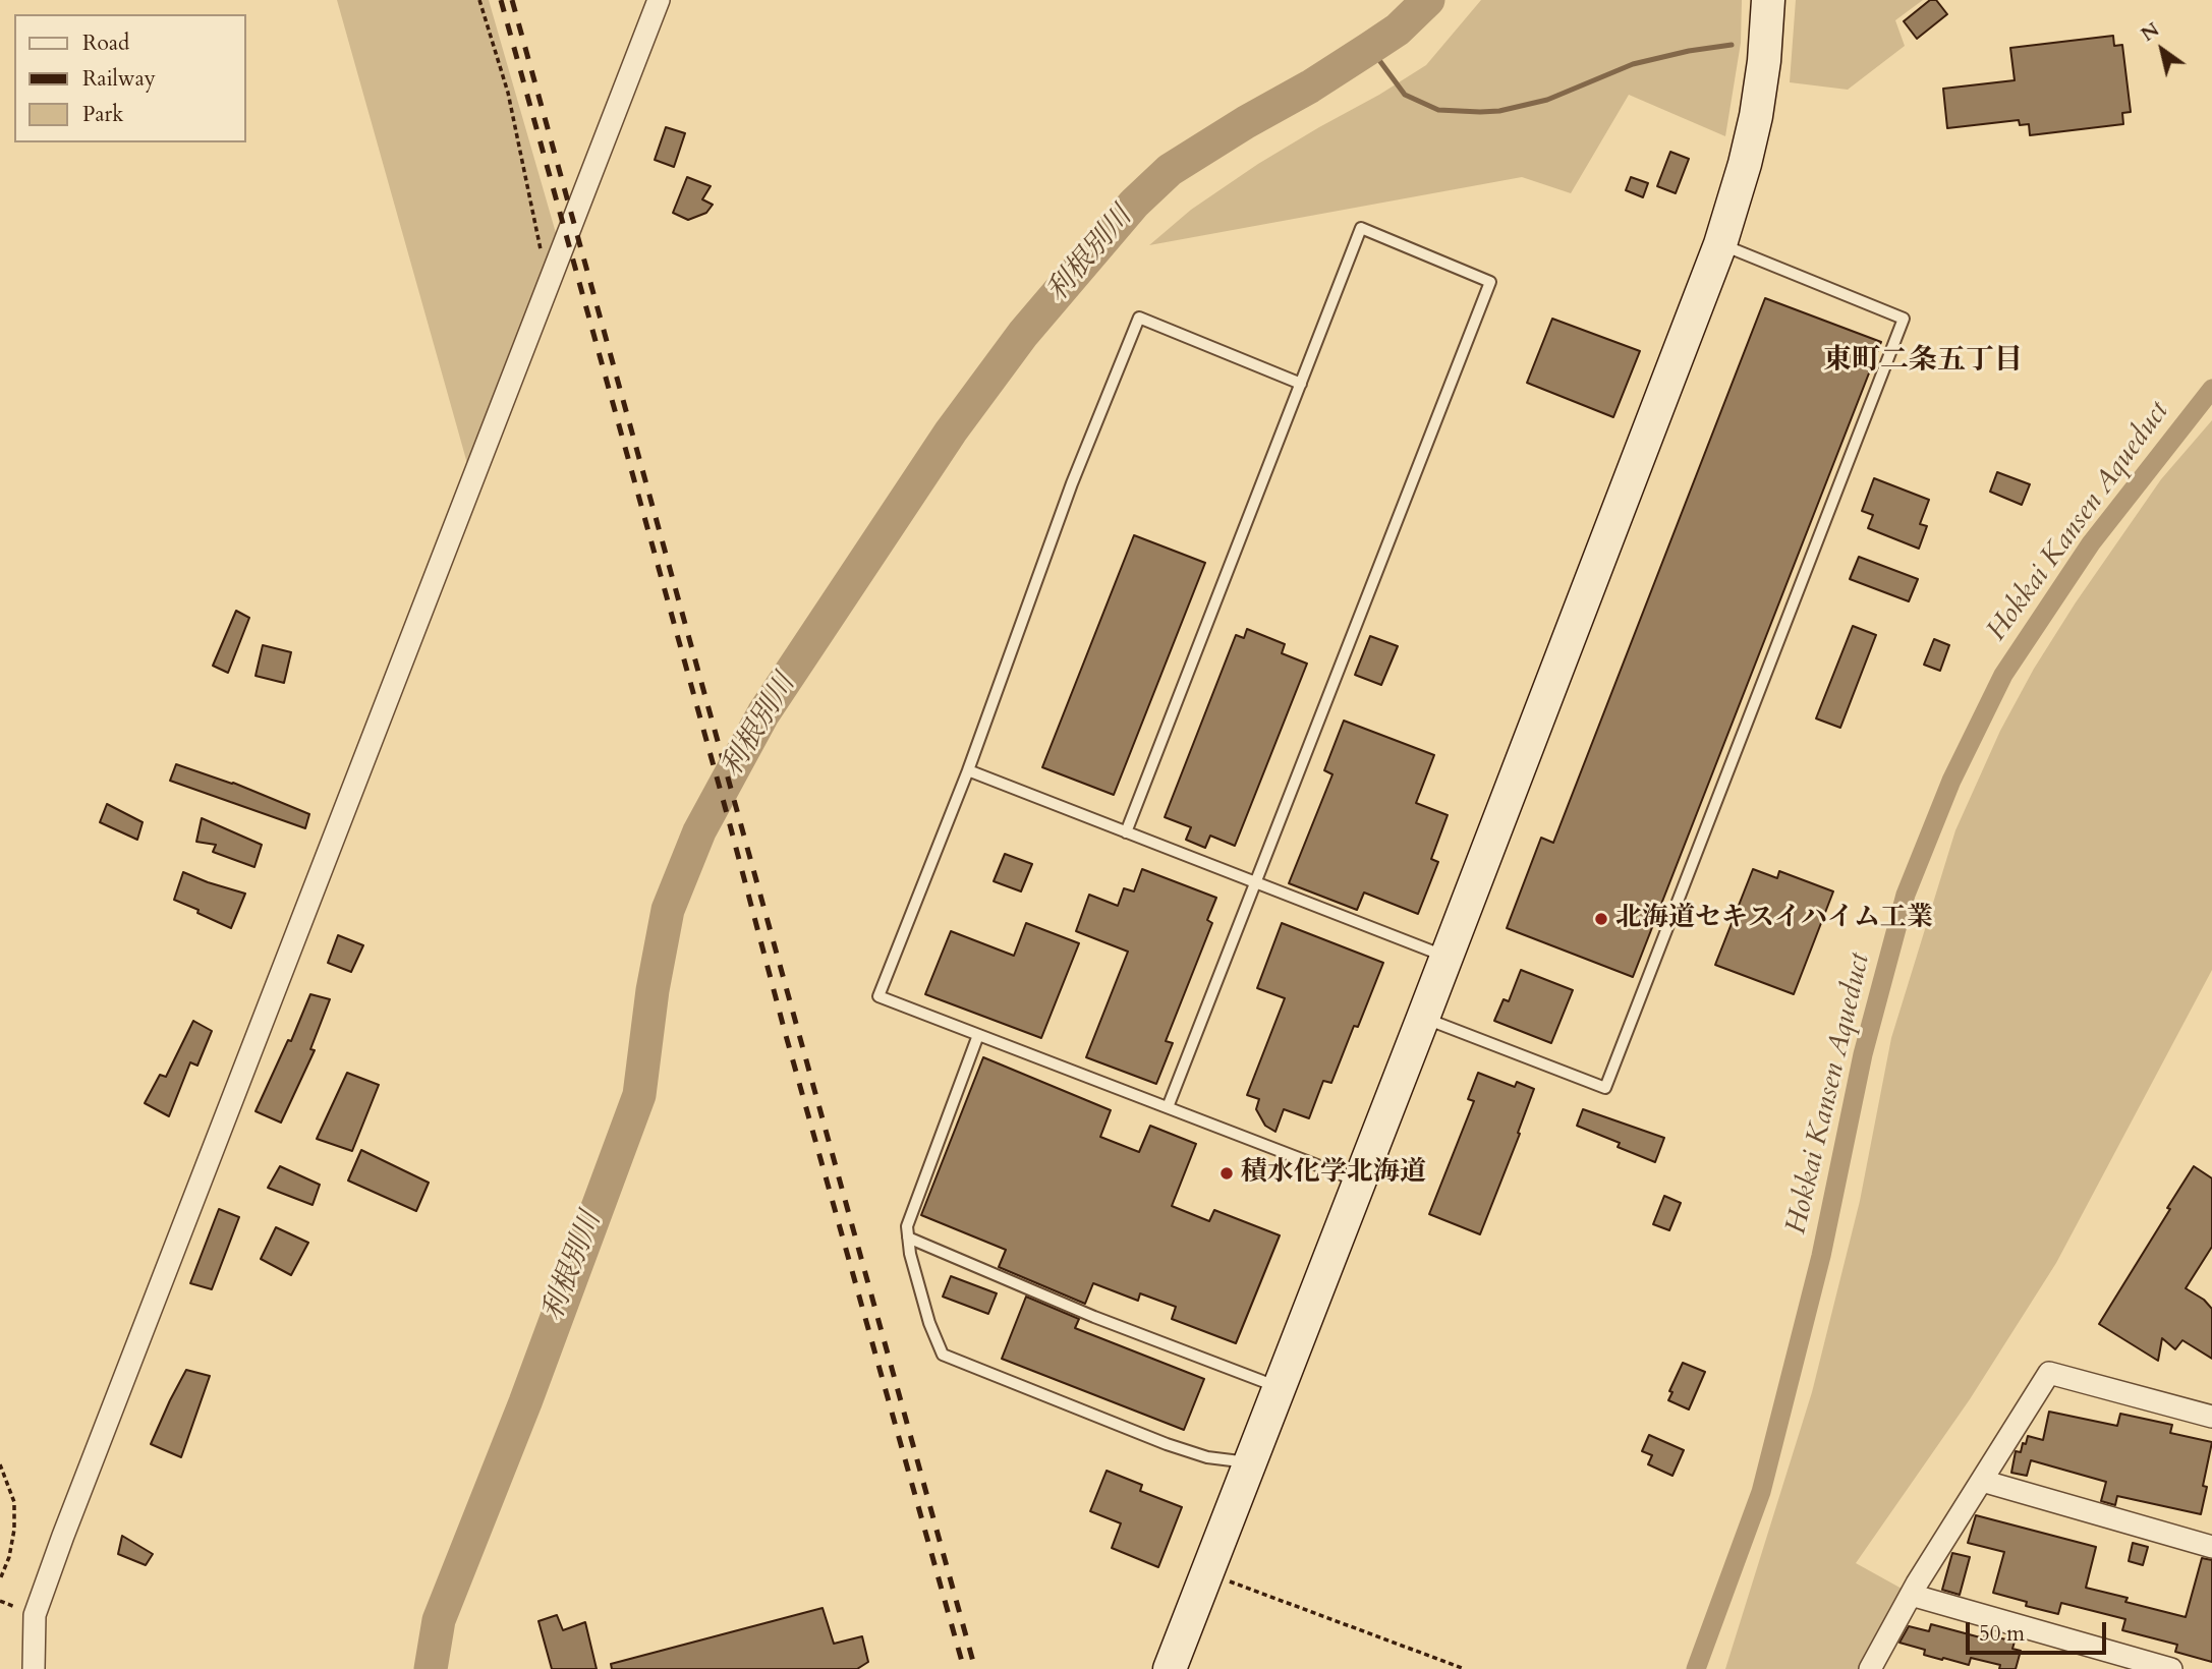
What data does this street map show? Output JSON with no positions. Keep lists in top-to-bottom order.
{
  "districts": ["東町二条五丁目"],
  "water": ["利根別川", "Hokkai Kansen Aqueduct"],
  "places": ["北海道セキスイハイム工業", "積水化学北海道"],
  "legend": ["Road", "Railway", "Park"],
  "scale_bar": "50 m",
  "north": "top left"
}
